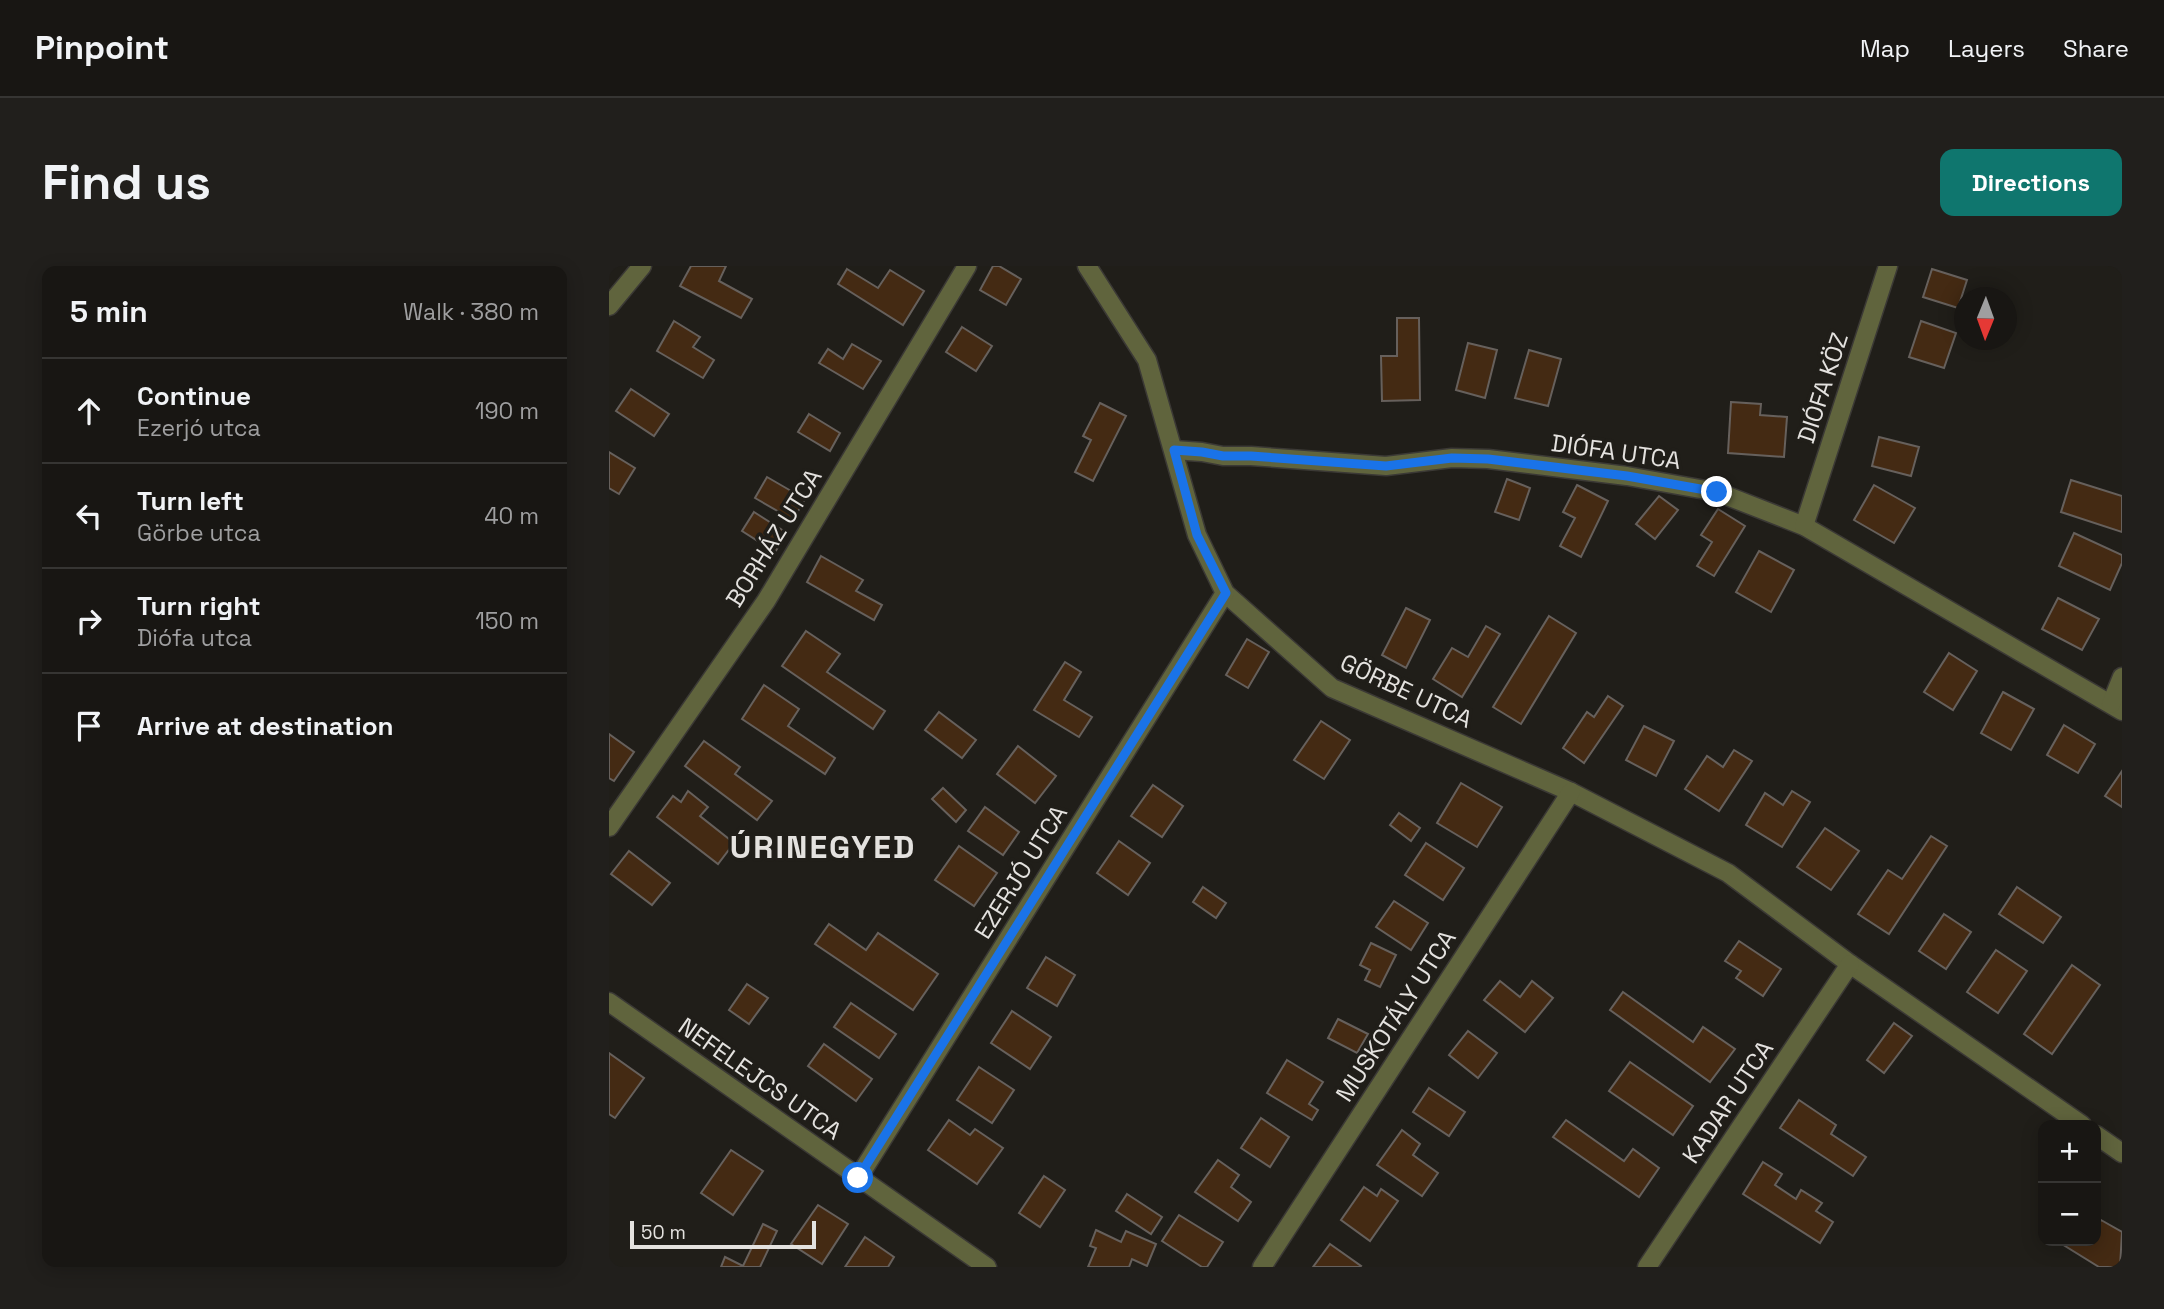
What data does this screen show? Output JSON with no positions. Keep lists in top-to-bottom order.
{
  "streets": {
    "street": [
      "DIÓFA KÖZ",
      "DIÓFA UTCA",
      "BORHÁZ UTCA",
      "GÖRBE UTCA",
      "EZERJÓ UTCA",
      "MUSKOTÁLY UTCA",
      "NEFELEJCS UTCA",
      "KADAR UTCA"
    ]
  },
  "crossings": [
    ["DIÓFA KÖZ", "DIÓFA UTCA"],
    ["DIÓFA UTCA", "GÖRBE UTCA"],
    ["GÖRBE UTCA", "EZERJÓ UTCA"],
    ["GÖRBE UTCA", "MUSKOTÁLY UTCA"],
    ["GÖRBE UTCA", "KADAR UTCA"],
    ["EZERJÓ UTCA", "NEFELEJCS UTCA"]
  ],
  "districts": ["ÚRINEGYED"],
  "scale_bar": "50 m",
  "north": "bottom",
  "page": {
    "header": "Pinpoint",
    "nav": ["Map", "Layers", "Share"],
    "buttons": "Directions",
    "title": "Find us",
    "heading": ["5 min", "Walk · 380 m"],
    "list": [
      ["Continue", "Ezerjó utca", "190 m"],
      ["Turn left", "Görbe utca", "40 m"],
      ["Turn right", "Diófa utca", "150 m"],
      "Arrive at destination"
    ],
    "map_buttons": ["+", "−"],
    "scale": "50 m"
  }
}
